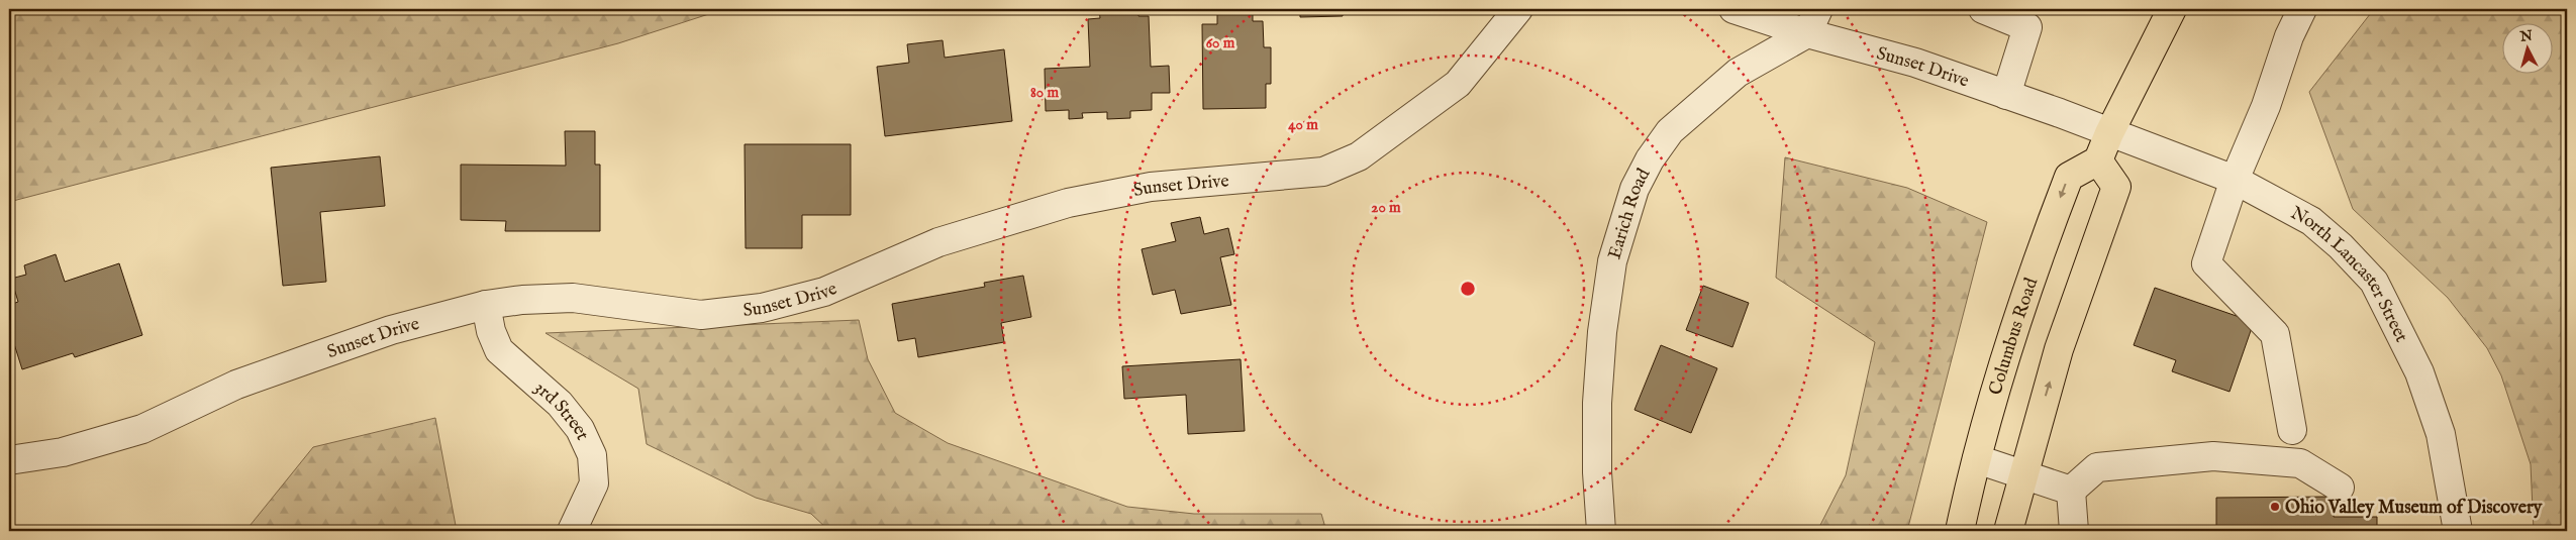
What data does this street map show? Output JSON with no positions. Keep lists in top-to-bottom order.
{
  "streets": {
    "main road": ["Columbus Road"],
    "street": [
      "Sunset Drive",
      "Earich Road",
      "North Lancaster Street",
      "3rd Street"
    ]
  },
  "crossings": [
    ["Sunset Drive", "Earich Road"],
    ["Sunset Drive", "North Lancaster Street"],
    ["Sunset Drive", "3rd Street"]
  ],
  "places": ["Ohio Valley Museum of Discovery"],
  "north": "top",
  "rings": [
    "60 m",
    "80 m",
    "40 m",
    "20 m"
  ]
}
